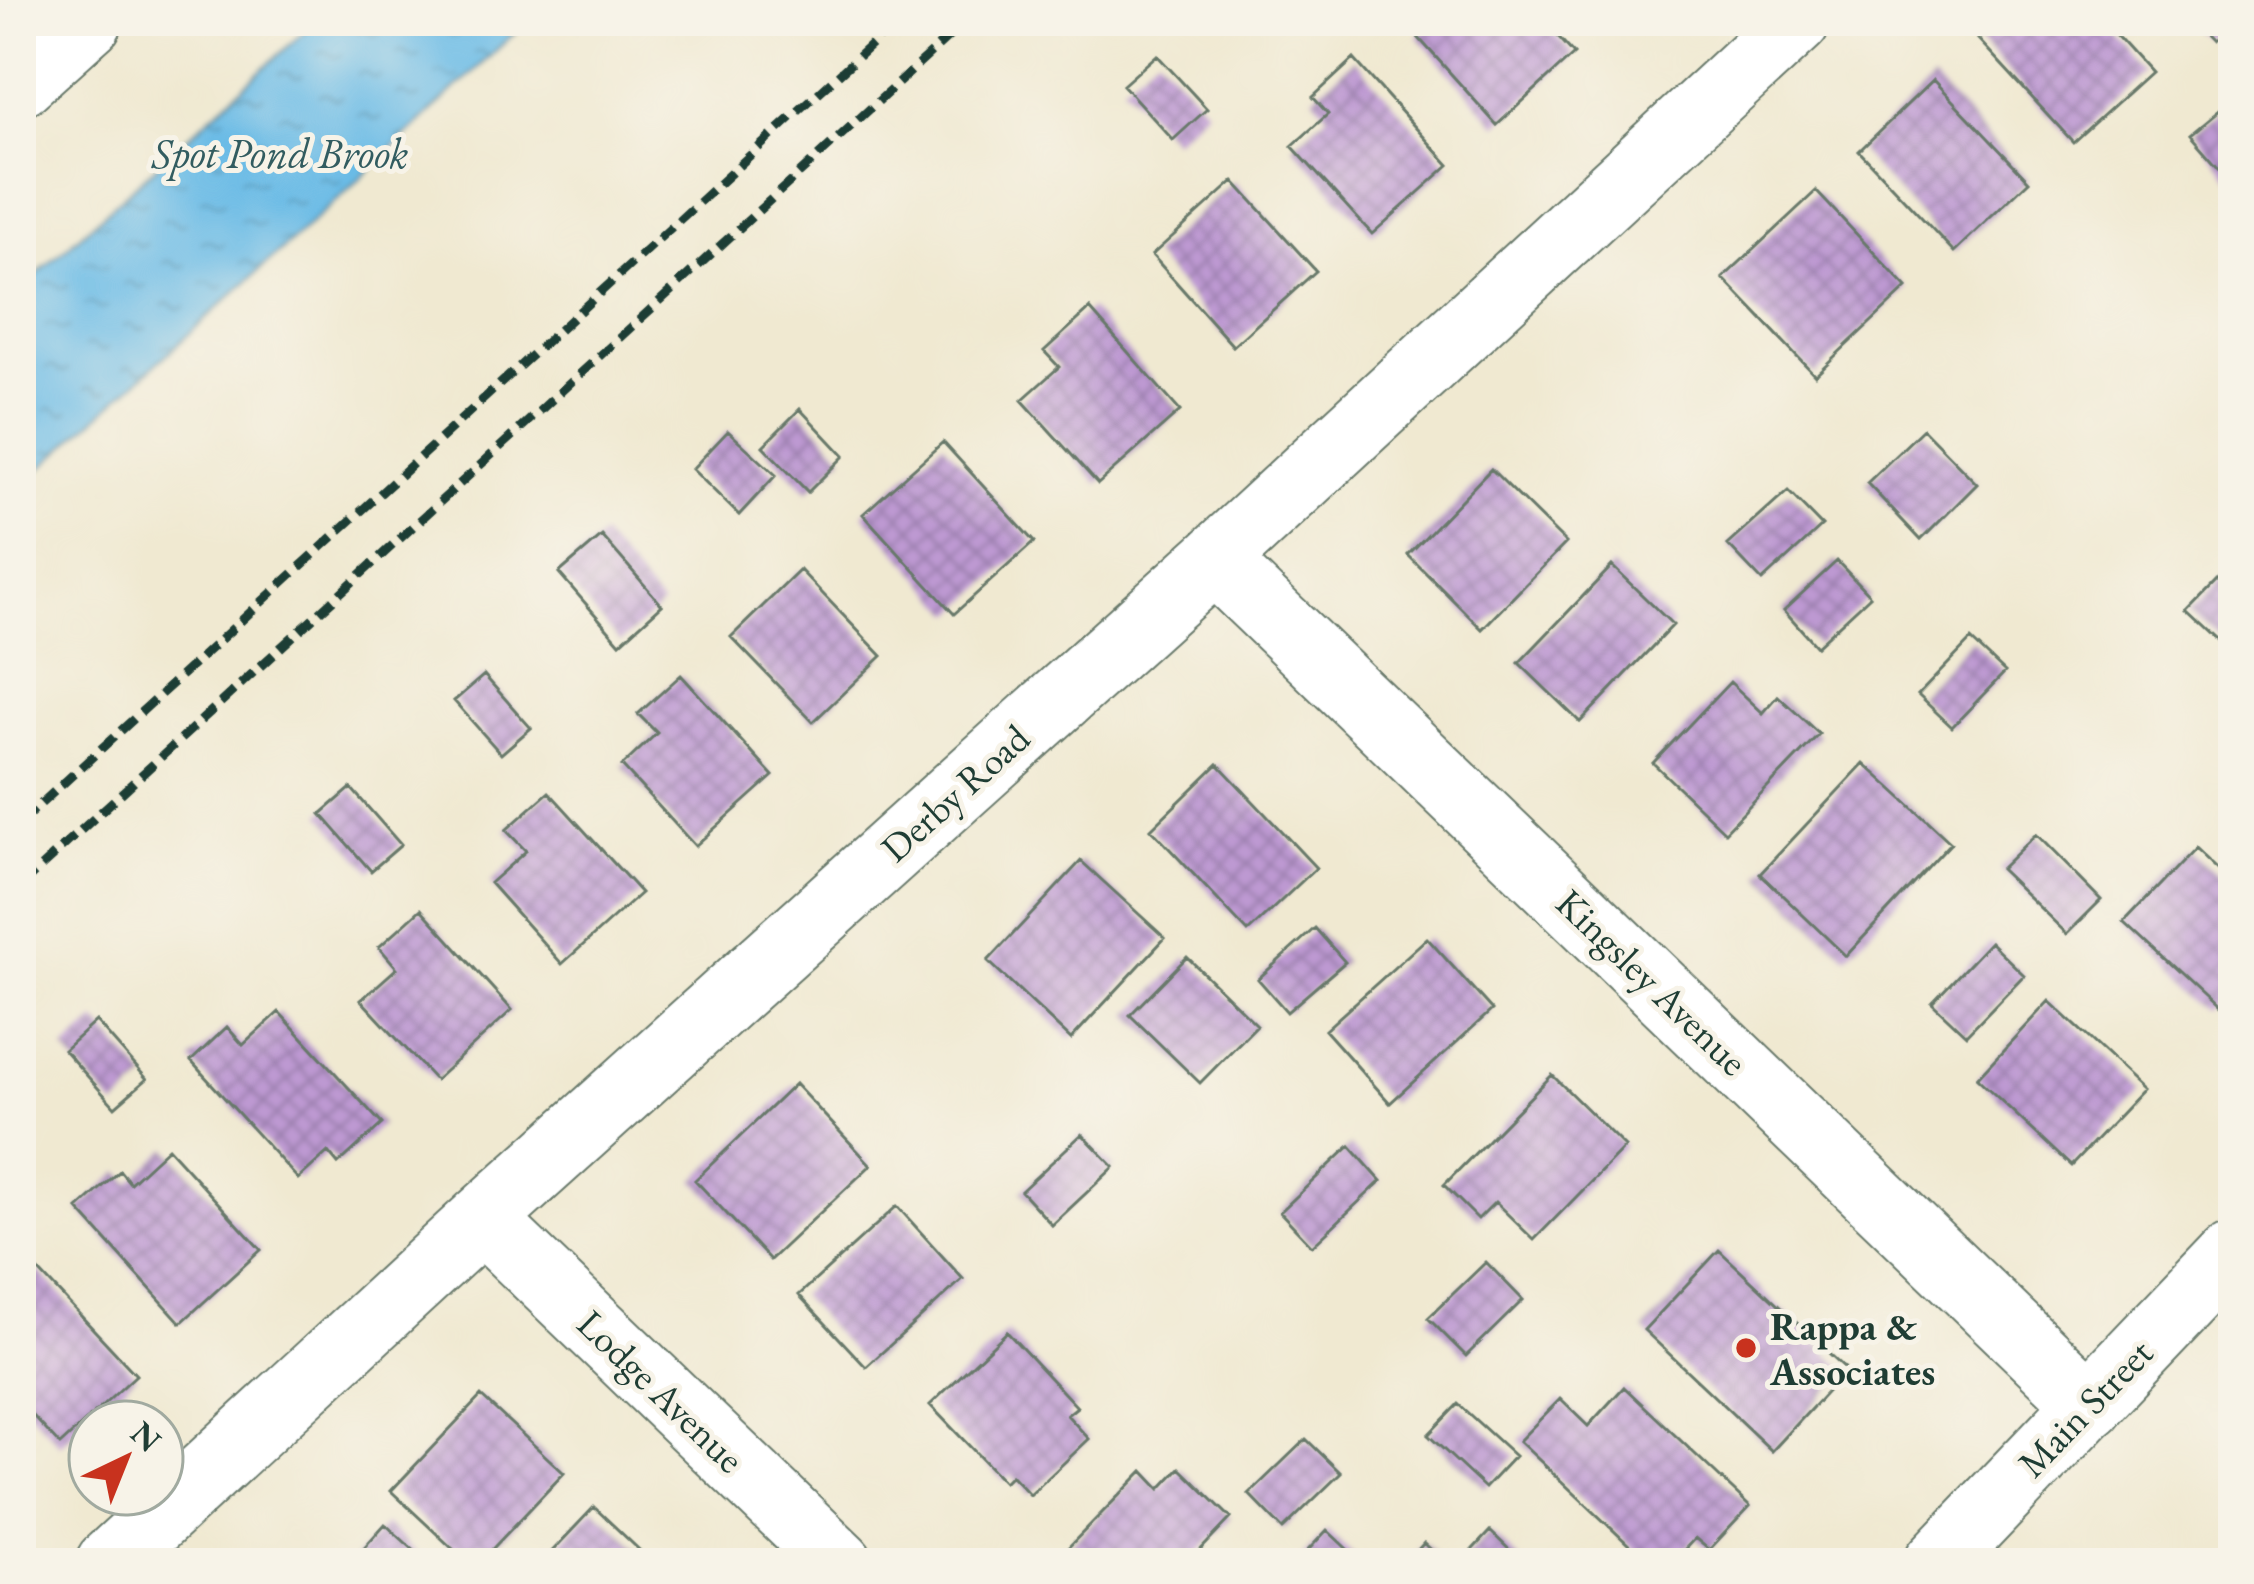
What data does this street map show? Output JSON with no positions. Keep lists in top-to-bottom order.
{
  "streets": {
    "street": [
      "Derby Road",
      "Kingsley Avenue",
      "Lodge Avenue",
      "Main Street"
    ]
  },
  "crossings": [
    ["Derby Road", "Kingsley Avenue"],
    ["Derby Road", "Lodge Avenue"],
    ["Kingsley Avenue", "Main Street"]
  ],
  "water": ["Spot Pond Brook"],
  "places": ["Rappa & Associates"],
  "north": "top right"
}
